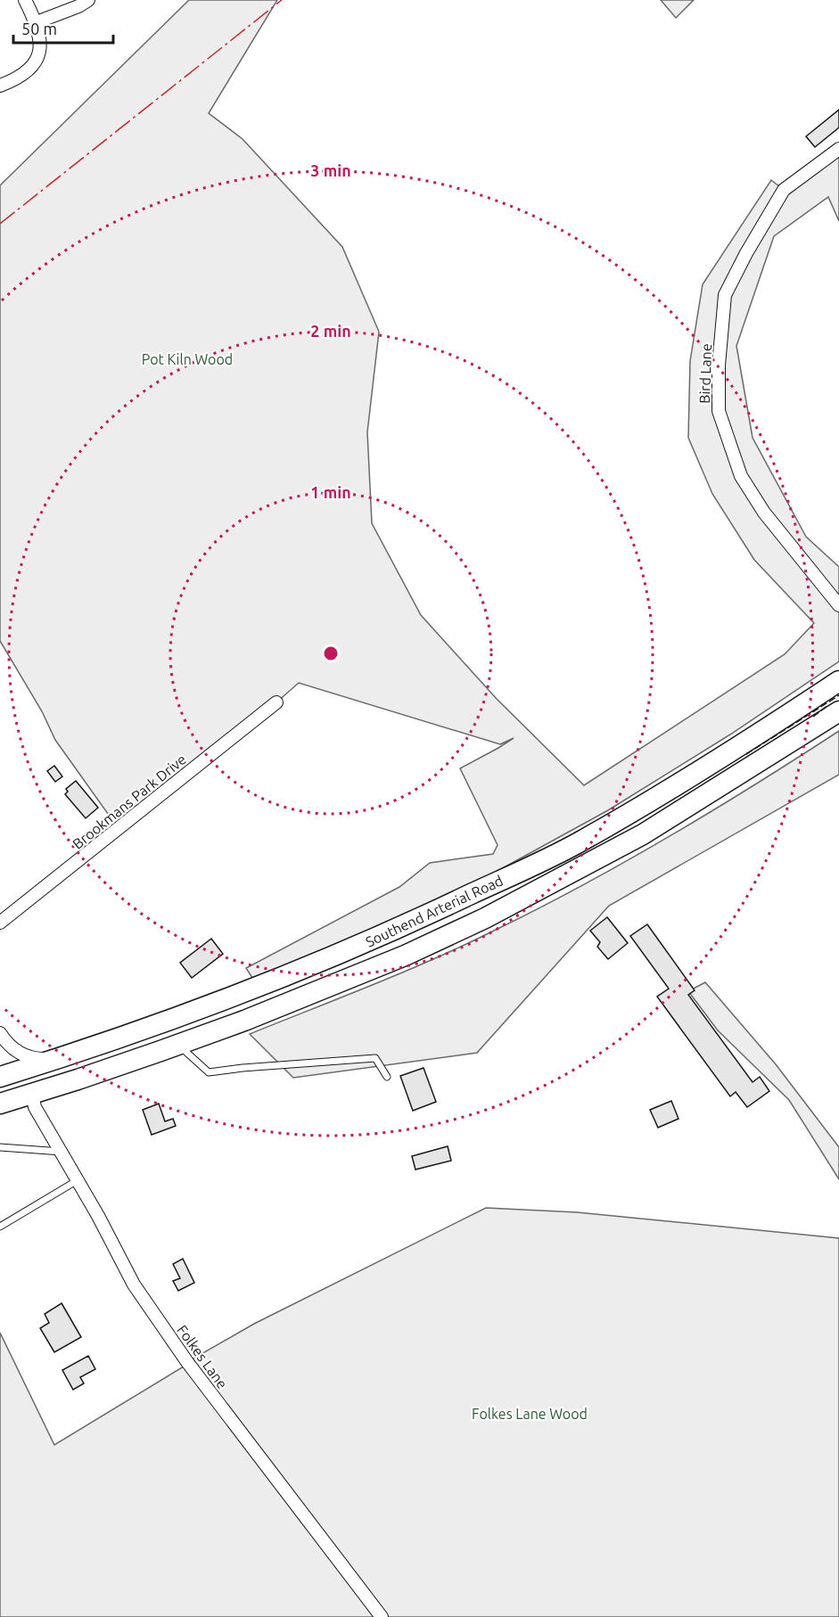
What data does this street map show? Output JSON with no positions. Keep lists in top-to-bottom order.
{
  "streets": {
    "highway": ["Southend Arterial Road"],
    "street": ["Bird Lane", "Brookmans Park Drive", "Folkes Lane"]
  },
  "crossings": [
    ["Southend Arterial Road", "Folkes Lane"]
  ],
  "parks": ["Pot Kiln Wood", "Folkes Lane Wood"],
  "scale_bar": "50 m",
  "rings": ["3 min", "2 min", "1 min"]
}
